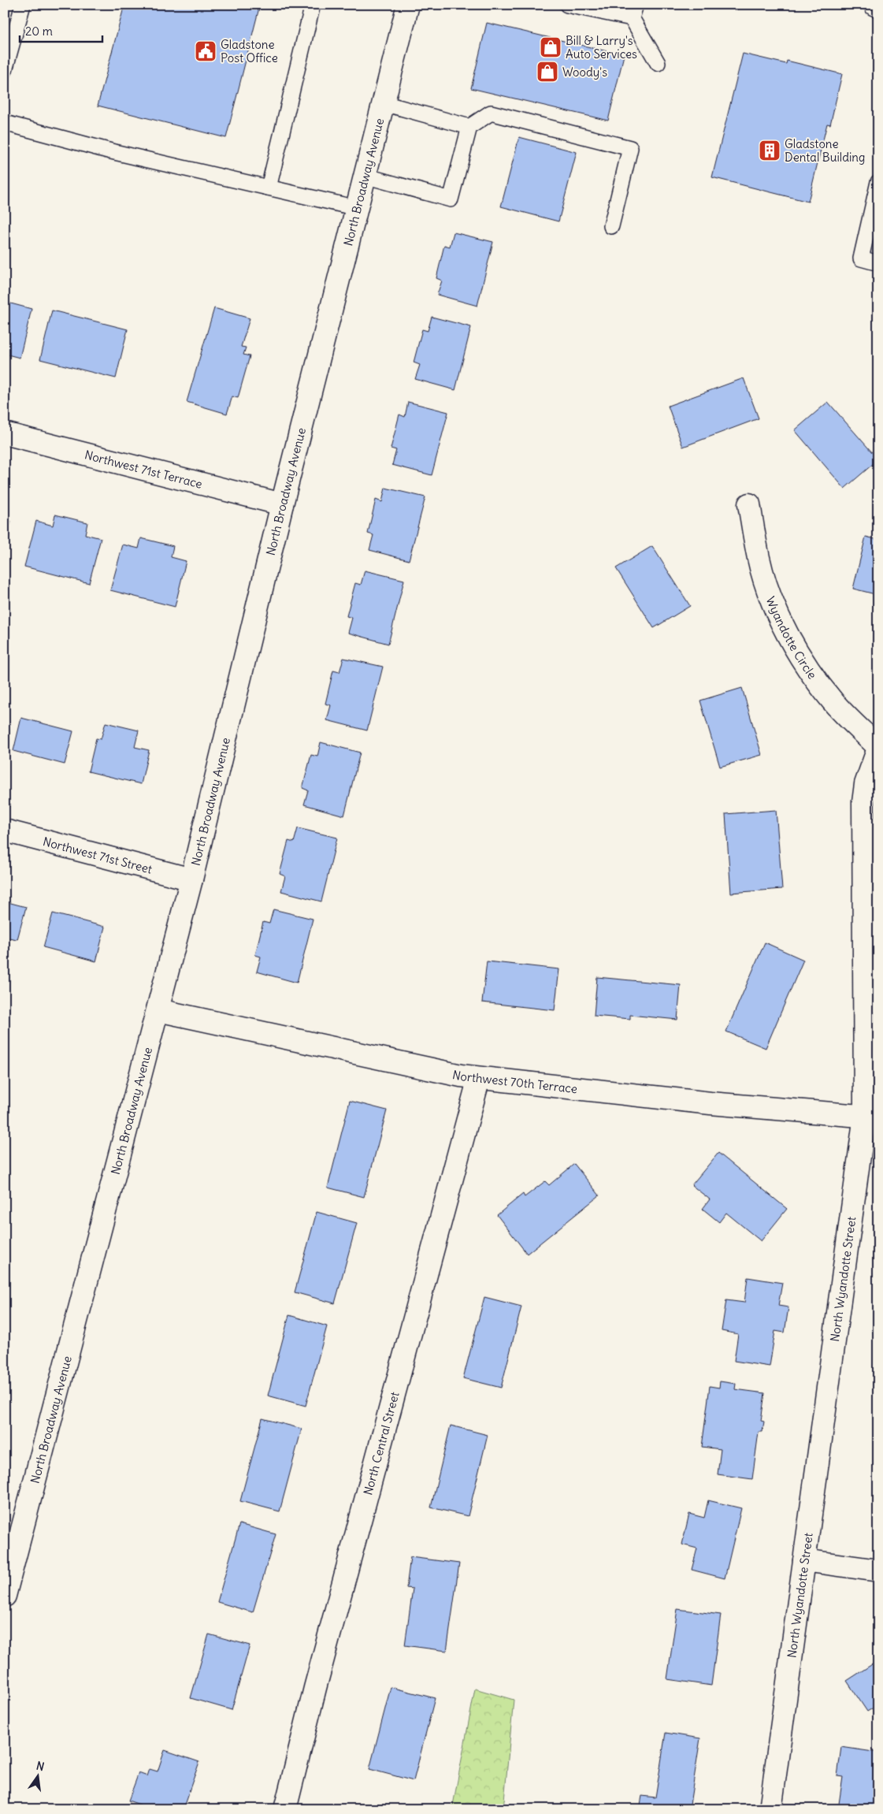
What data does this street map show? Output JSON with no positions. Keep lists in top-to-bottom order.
{
  "streets": {
    "street": [
      "North Broadway Avenue",
      "Northwest 71st Terrace",
      "Wyandotte Circle",
      "Northwest 71st Street",
      "Northwest 70th Terrace",
      "North Wyandotte Street",
      "North Central Street"
    ]
  },
  "crossings": [
    ["North Broadway Avenue", "Northwest 71st Terrace"],
    ["North Broadway Avenue", "Northwest 71st Street"],
    ["North Broadway Avenue", "Northwest 70th Terrace"],
    ["Wyandotte Circle", "North Wyandotte Street"],
    ["Northwest 70th Terrace", "North Wyandotte Street"],
    ["Northwest 70th Terrace", "North Central Street"]
  ],
  "places": {
    "shop": ["Bill & Larry's Auto Services", "Woody's"],
    "public building": ["Gladstone Post Office"],
    "building": ["Gladstone Dental Building"]
  },
  "scale_bar": "20 m",
  "north": "top"
}
